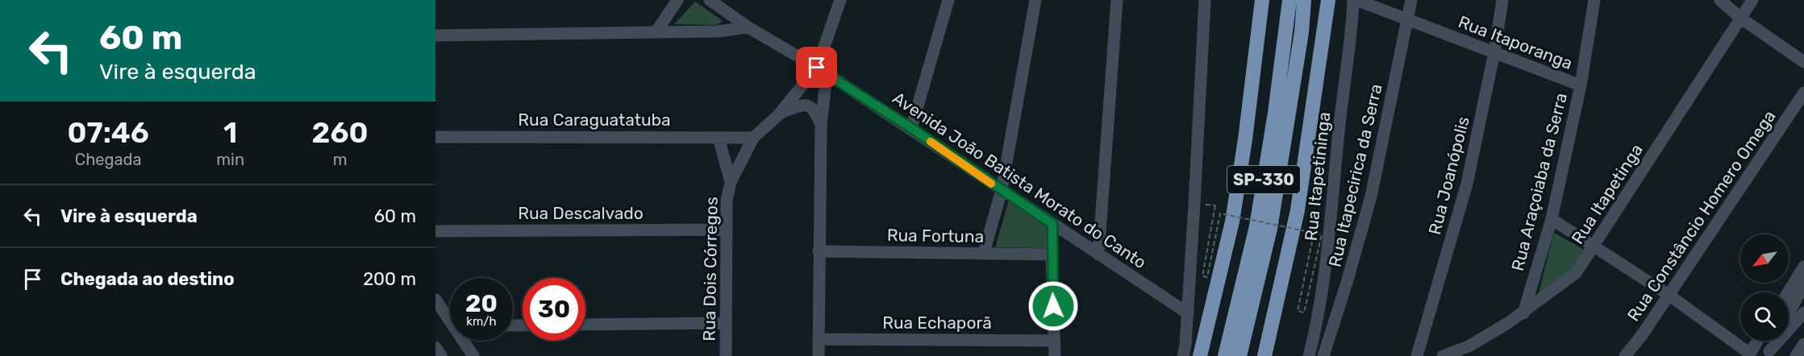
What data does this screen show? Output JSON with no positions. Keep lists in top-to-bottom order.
{
  "streets": {
    "highway": ["SP-330"],
    "street": [
      "Rua Itaporanga",
      "Rua Caraguatatuba",
      "Rua Itapecirica da Serra",
      "Rua Joanópolis",
      "Rua Itapetininga",
      "Avenida João Batista Morato do Canto",
      "Rua Araçoiaba da Serra",
      "Rua Itapetinga",
      "Rua Descalvado",
      "Rua Constâncio Homero Omega",
      "Rua Fortuna",
      "Rua Dois Córregos",
      "Rua Echaporã"
    ]
  },
  "crossings": [
    ["Rua Itaporanga", "Rua Itapecirica da Serra"],
    ["Rua Itaporanga", "Rua Joanópolis"],
    ["Rua Itaporanga", "Rua Itapetininga"],
    ["Rua Itaporanga", "Rua Araçoiaba da Serra"],
    ["Rua Caraguatatuba", "Rua Dois Córregos"],
    ["Avenida João Batista Morato do Canto", "Rua Dois Córregos"],
    ["Rua Araçoiaba da Serra", "Rua Itapetinga"],
    ["Rua Descalvado", "Rua Dois Córregos"]
  ],
  "north": "bottom left",
  "page": {
    "turn": ["60 m", "Vire à esquerda"],
    "eta": [
      "07:46",
      "Chegada",
      "1",
      "min",
      "260",
      "m"
    ],
    "list": [
      {
        "name": "Vire à esquerda",
        "value": "60 m"
      },
      {
        "name": "Chegada ao destino",
        "value": "200 m"
      }
    ],
    "speed": "20 km/h",
    "limit": "30"
  }
}
